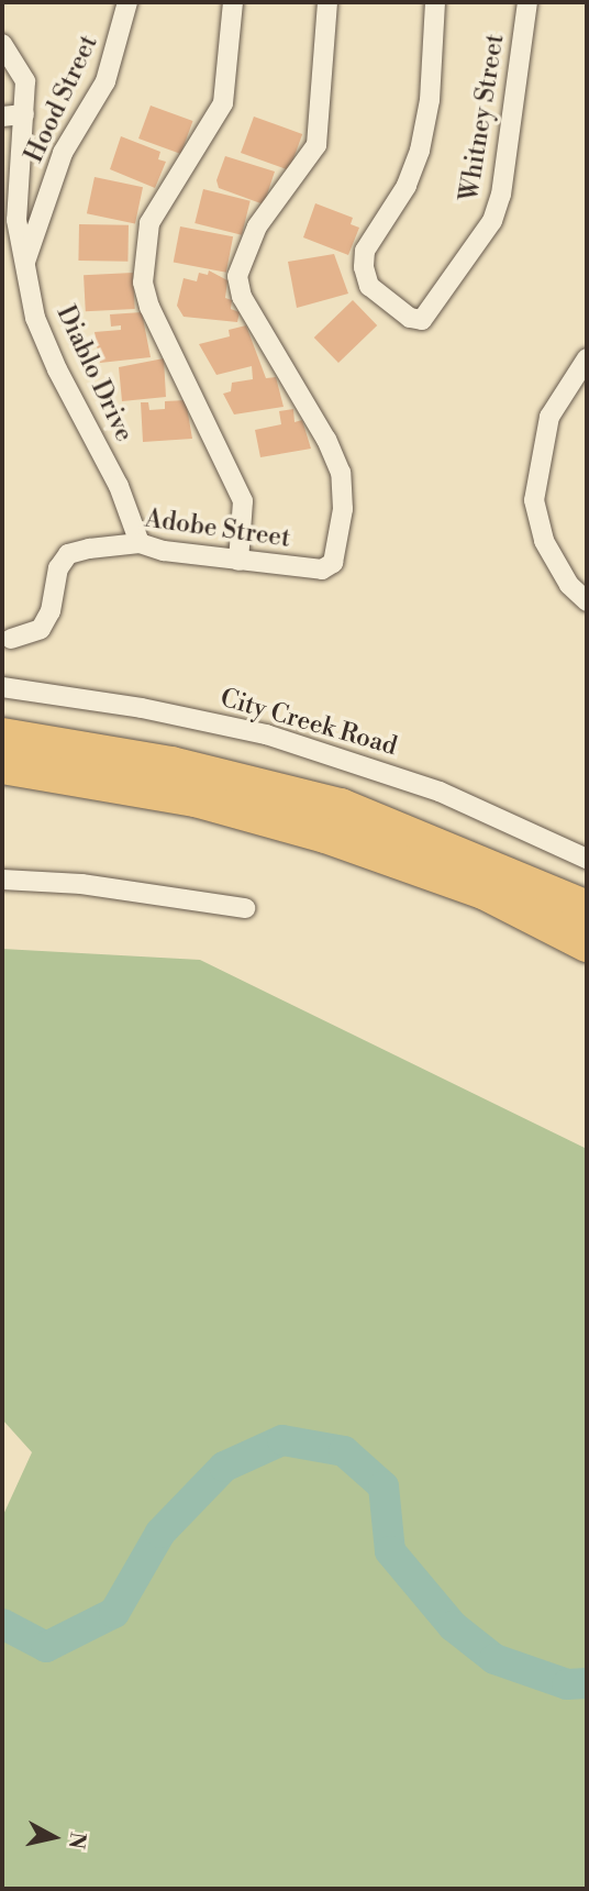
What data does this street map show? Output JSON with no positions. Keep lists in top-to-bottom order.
{
  "streets": {
    "street": [
      "Hood Street",
      "Whitney Street",
      "Diablo Drive",
      "Adobe Street",
      "City Creek Road"
    ]
  },
  "crossings": [
    ["Hood Street", "Diablo Drive"],
    ["Diablo Drive", "Adobe Street"]
  ],
  "north": "right"
}
